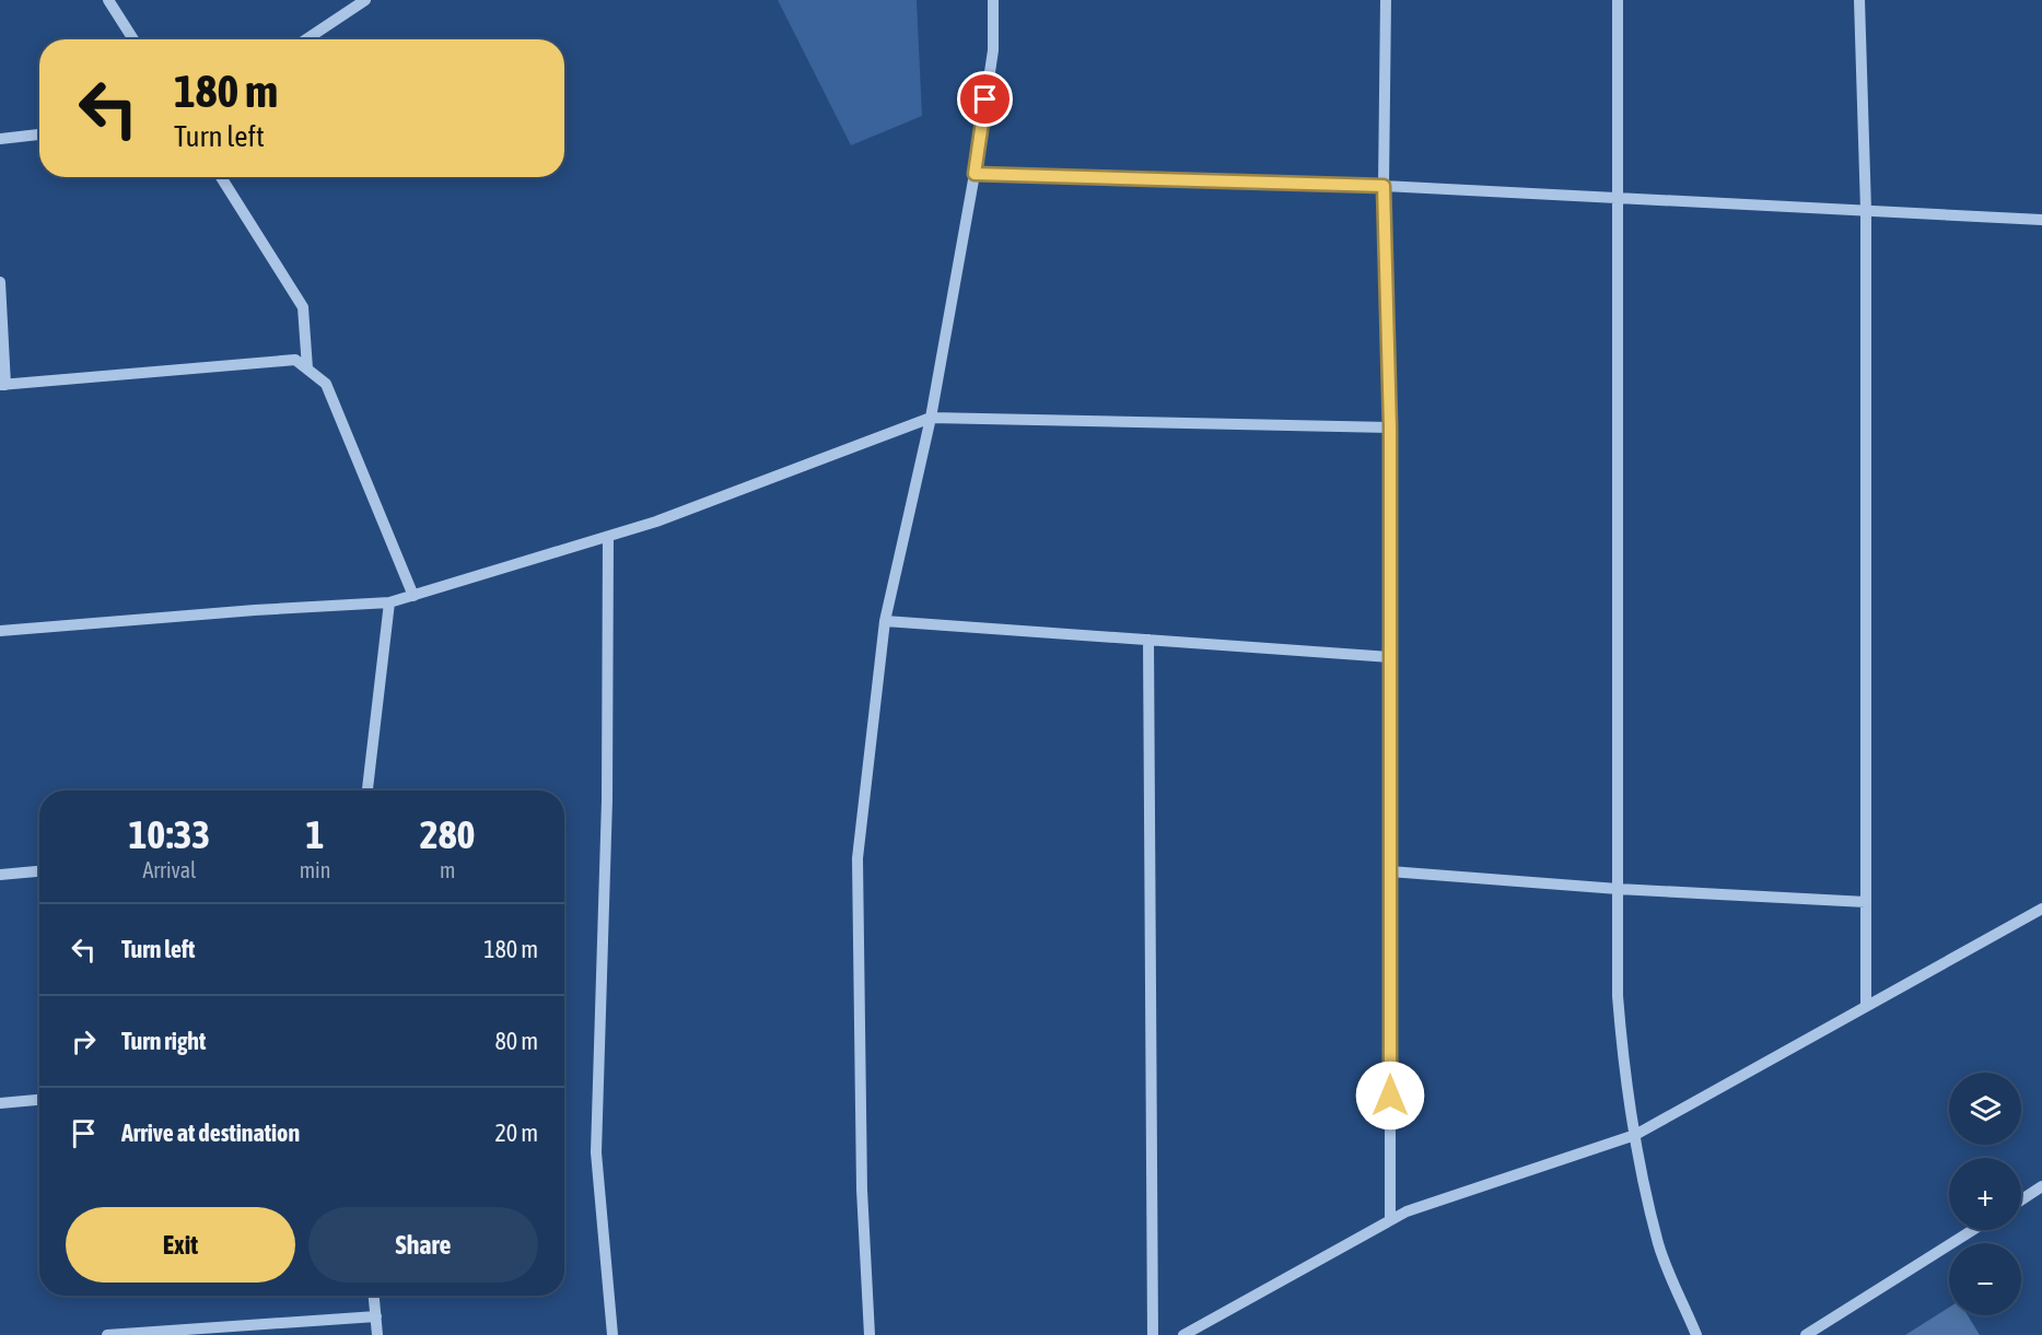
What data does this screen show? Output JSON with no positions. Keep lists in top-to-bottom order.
{
  "page": {
    "turn": ["180 m", "Turn left"],
    "eta": [
      "10:33",
      "Arrival",
      "1",
      "min",
      "280",
      "m"
    ],
    "list": [
      {
        "name": "Turn left",
        "value": "180 m"
      },
      {
        "name": "Turn right",
        "value": "80 m"
      },
      {
        "name": "Arrive at destination",
        "value": "20 m"
      }
    ],
    "map_buttons": ["+", "−"],
    "buttons": ["Exit", "Share"]
  }
}
